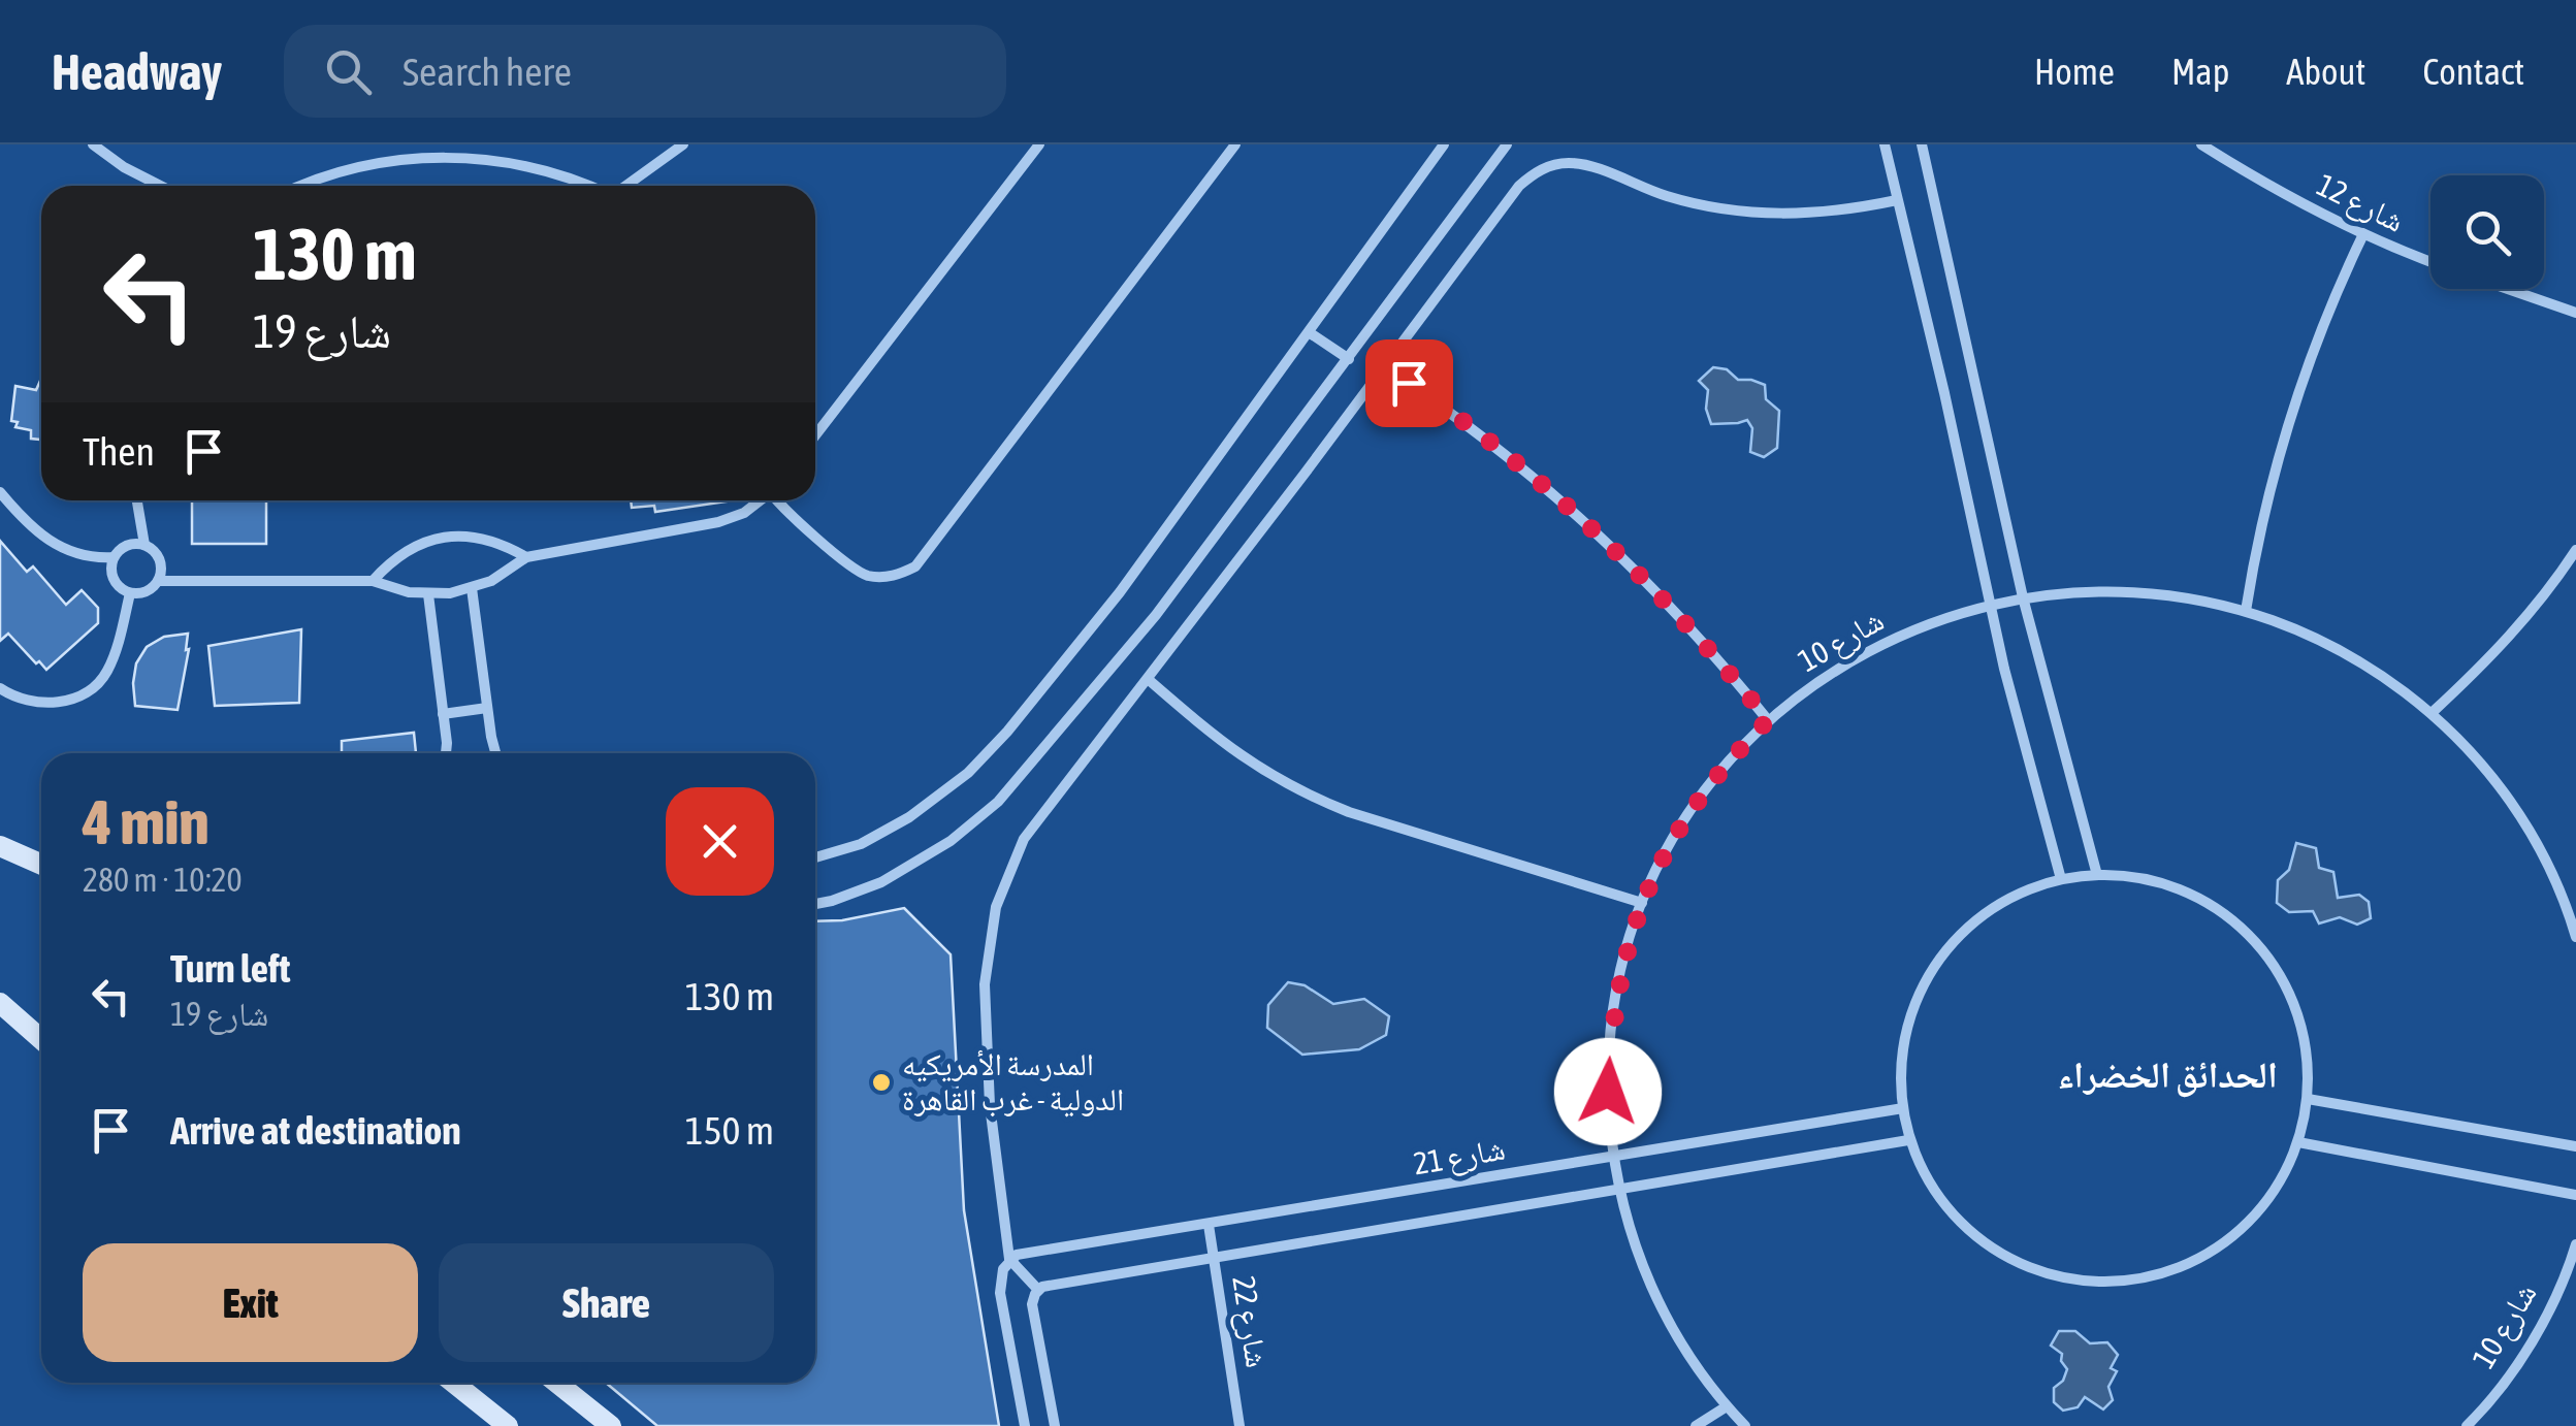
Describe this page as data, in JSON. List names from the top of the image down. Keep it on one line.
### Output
{"streets":{"street":["شارع 12","شارع 10","شارع 21","شارع 22"]},"crossings":[["شارع 10","شارع 21"],["شارع 21","شارع 22"]],"districts":["الحدائق الخضراء"],"places":["المدرسة الأمريكيه الدولية - غرب القاهرة"],"page":{"header":"Headway","search":"Search here","nav":["Home","Map","About","Contact"],"turn":["130 m","شارع 19"],"then":"Then","heading":["4 min","280 m · 10:20"],"list":[{"name":"Turn left","note":"شارع 19","value":"130 m"},{"name":"Arrive at destination","value":"150 m"}],"buttons":["Exit","Share"]}}
